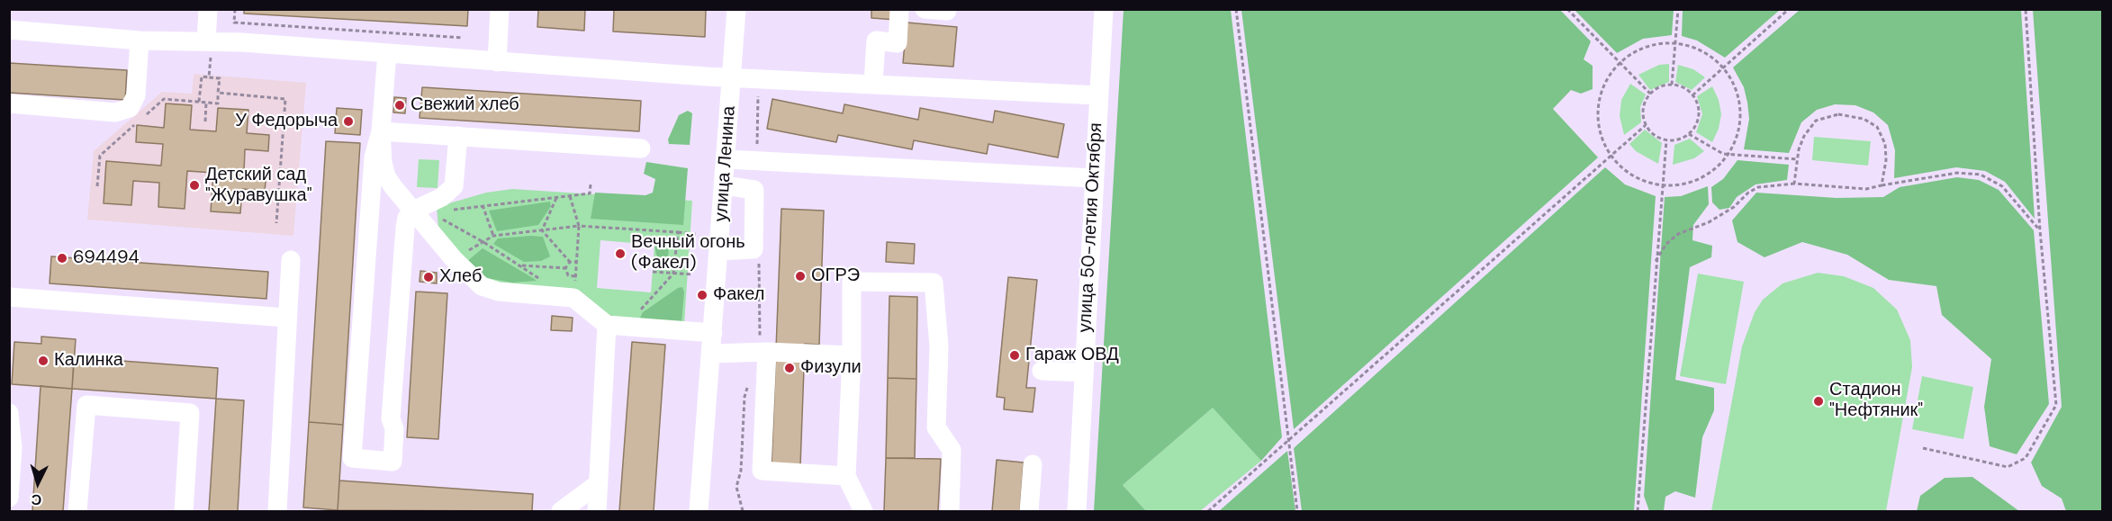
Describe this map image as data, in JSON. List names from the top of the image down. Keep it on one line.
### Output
{"streets":{"street":["улица Ленина","улица 50-летия Октября"]},"places":["Свежий хлеб","У Федорыча","Детский сад \"Журавушка\"","Вечный огонь (Факел)","694494","ОГРЭ","Хлеб","Факел","Гараж ОВД","Калинка","Физули","Стадион \"Нефтяник\""],"north":"bottom"}
